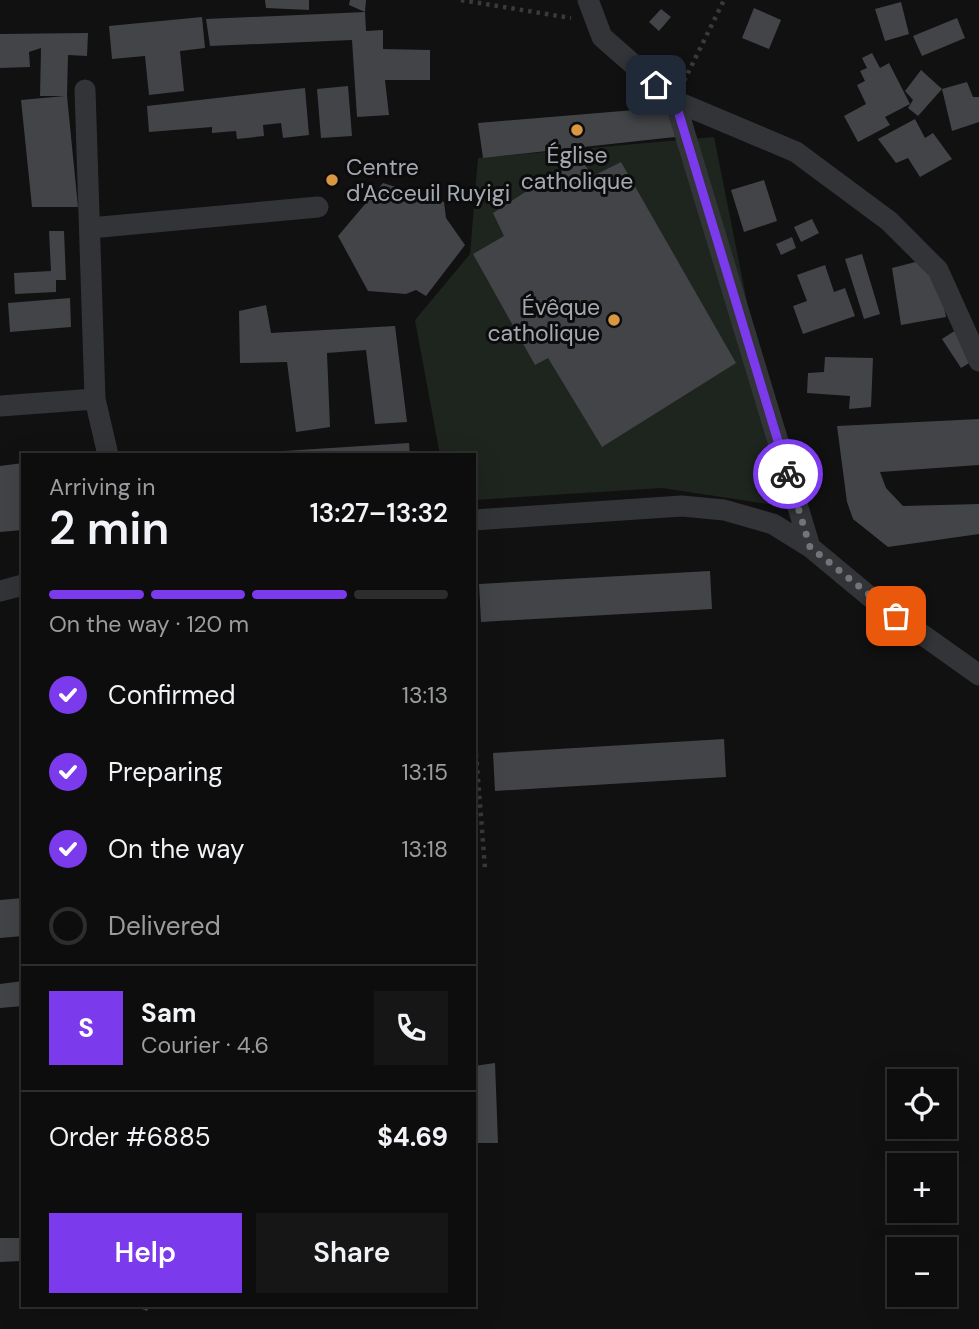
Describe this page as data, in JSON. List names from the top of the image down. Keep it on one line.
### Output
{"places":["Église catholique","Centre d'Acceuil Ruyigi","Évêque catholique"],"page":{"heading":["2 min","Arriving in","13:27–13:32"],"panel":["Sam","Courier · 4.6","Order #6885","$4.69"],"bar":"On the way · 120 m","list":[["Confirmed","13:13"],["Preparing","13:15"],["On the way","13:18"],"Delivered"],"round":"S","map_buttons":["+","−"],"buttons":["Help","Share"]}}
